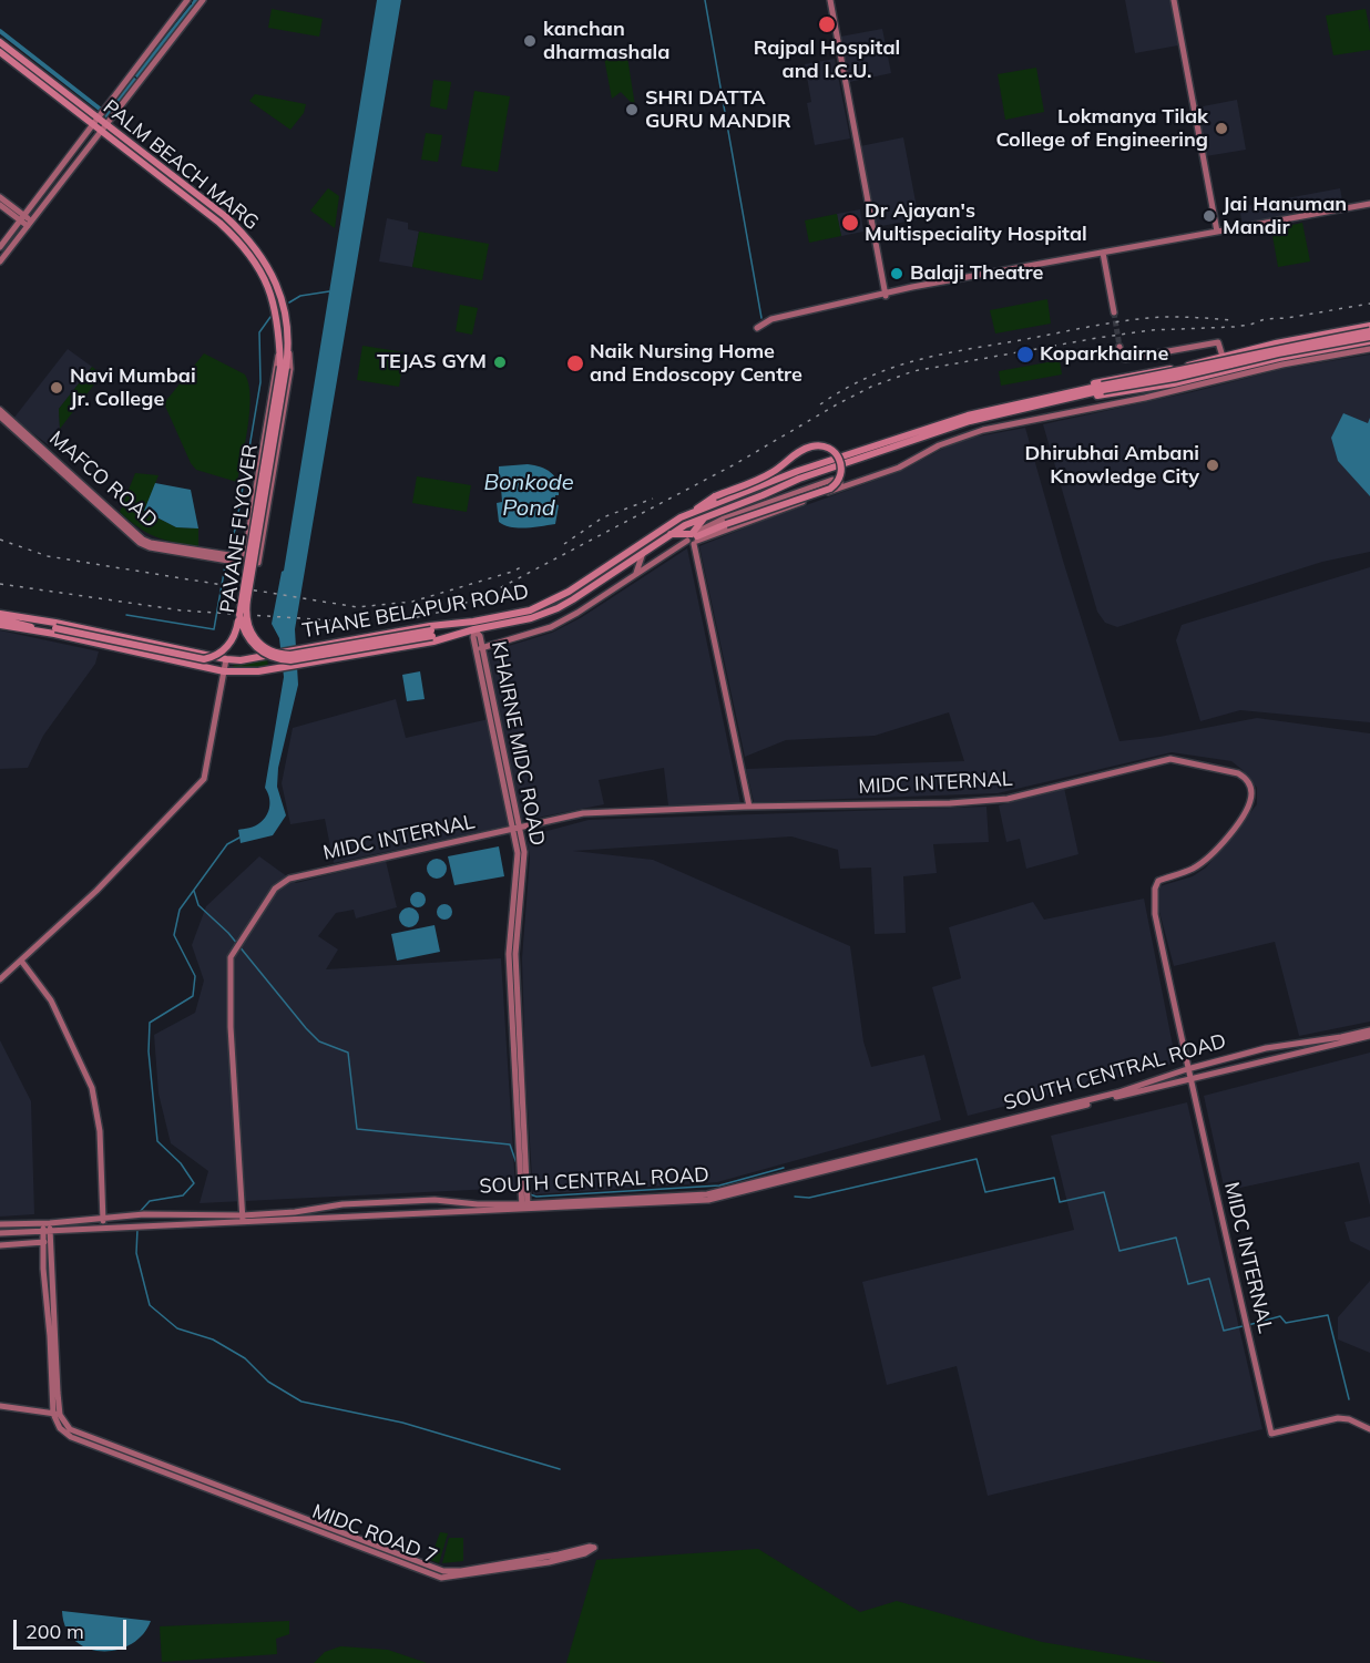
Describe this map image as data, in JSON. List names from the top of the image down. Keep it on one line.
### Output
{"streets":{"main road":["PALM BEACH MARG","PAVANE FLYOVER","THANE BELAPUR ROAD"],"street":["MAFCO ROAD","KHAIRNE MIDC ROAD","MIDC INTERNAL","SOUTH CENTRAL ROAD","MIDC ROAD 7"]},"crossings":[["PALM BEACH MARG","MAFCO ROAD"],["PALM BEACH MARG","PAVANE FLYOVER"],["MAFCO ROAD","PAVANE FLYOVER"],["PAVANE FLYOVER","THANE BELAPUR ROAD"],["PAVANE FLYOVER","KHAIRNE MIDC ROAD"],["THANE BELAPUR ROAD","KHAIRNE MIDC ROAD"],["KHAIRNE MIDC ROAD","MIDC INTERNAL"],["KHAIRNE MIDC ROAD","SOUTH CENTRAL ROAD"],["MIDC INTERNAL","SOUTH CENTRAL ROAD"]],"water":["Bonkode Pond"],"places":["Rajpal Hospital and I.C.U.","kanchan dharmashala","SHRI DATTA GURU MANDIR","Lokmanya Tilak College of Engineering","Jai Hanuman Mandir","Dr Ajayan's Multispeciality Hospital","Balaji Theatre","Koparkhairne","TEJAS GYM","Naik Nursing Home and Endoscopy Centre","Navi Mumbai Jr. College","Dhirubhai Ambani Knowledge City"],"scale_bar":"200 m"}
